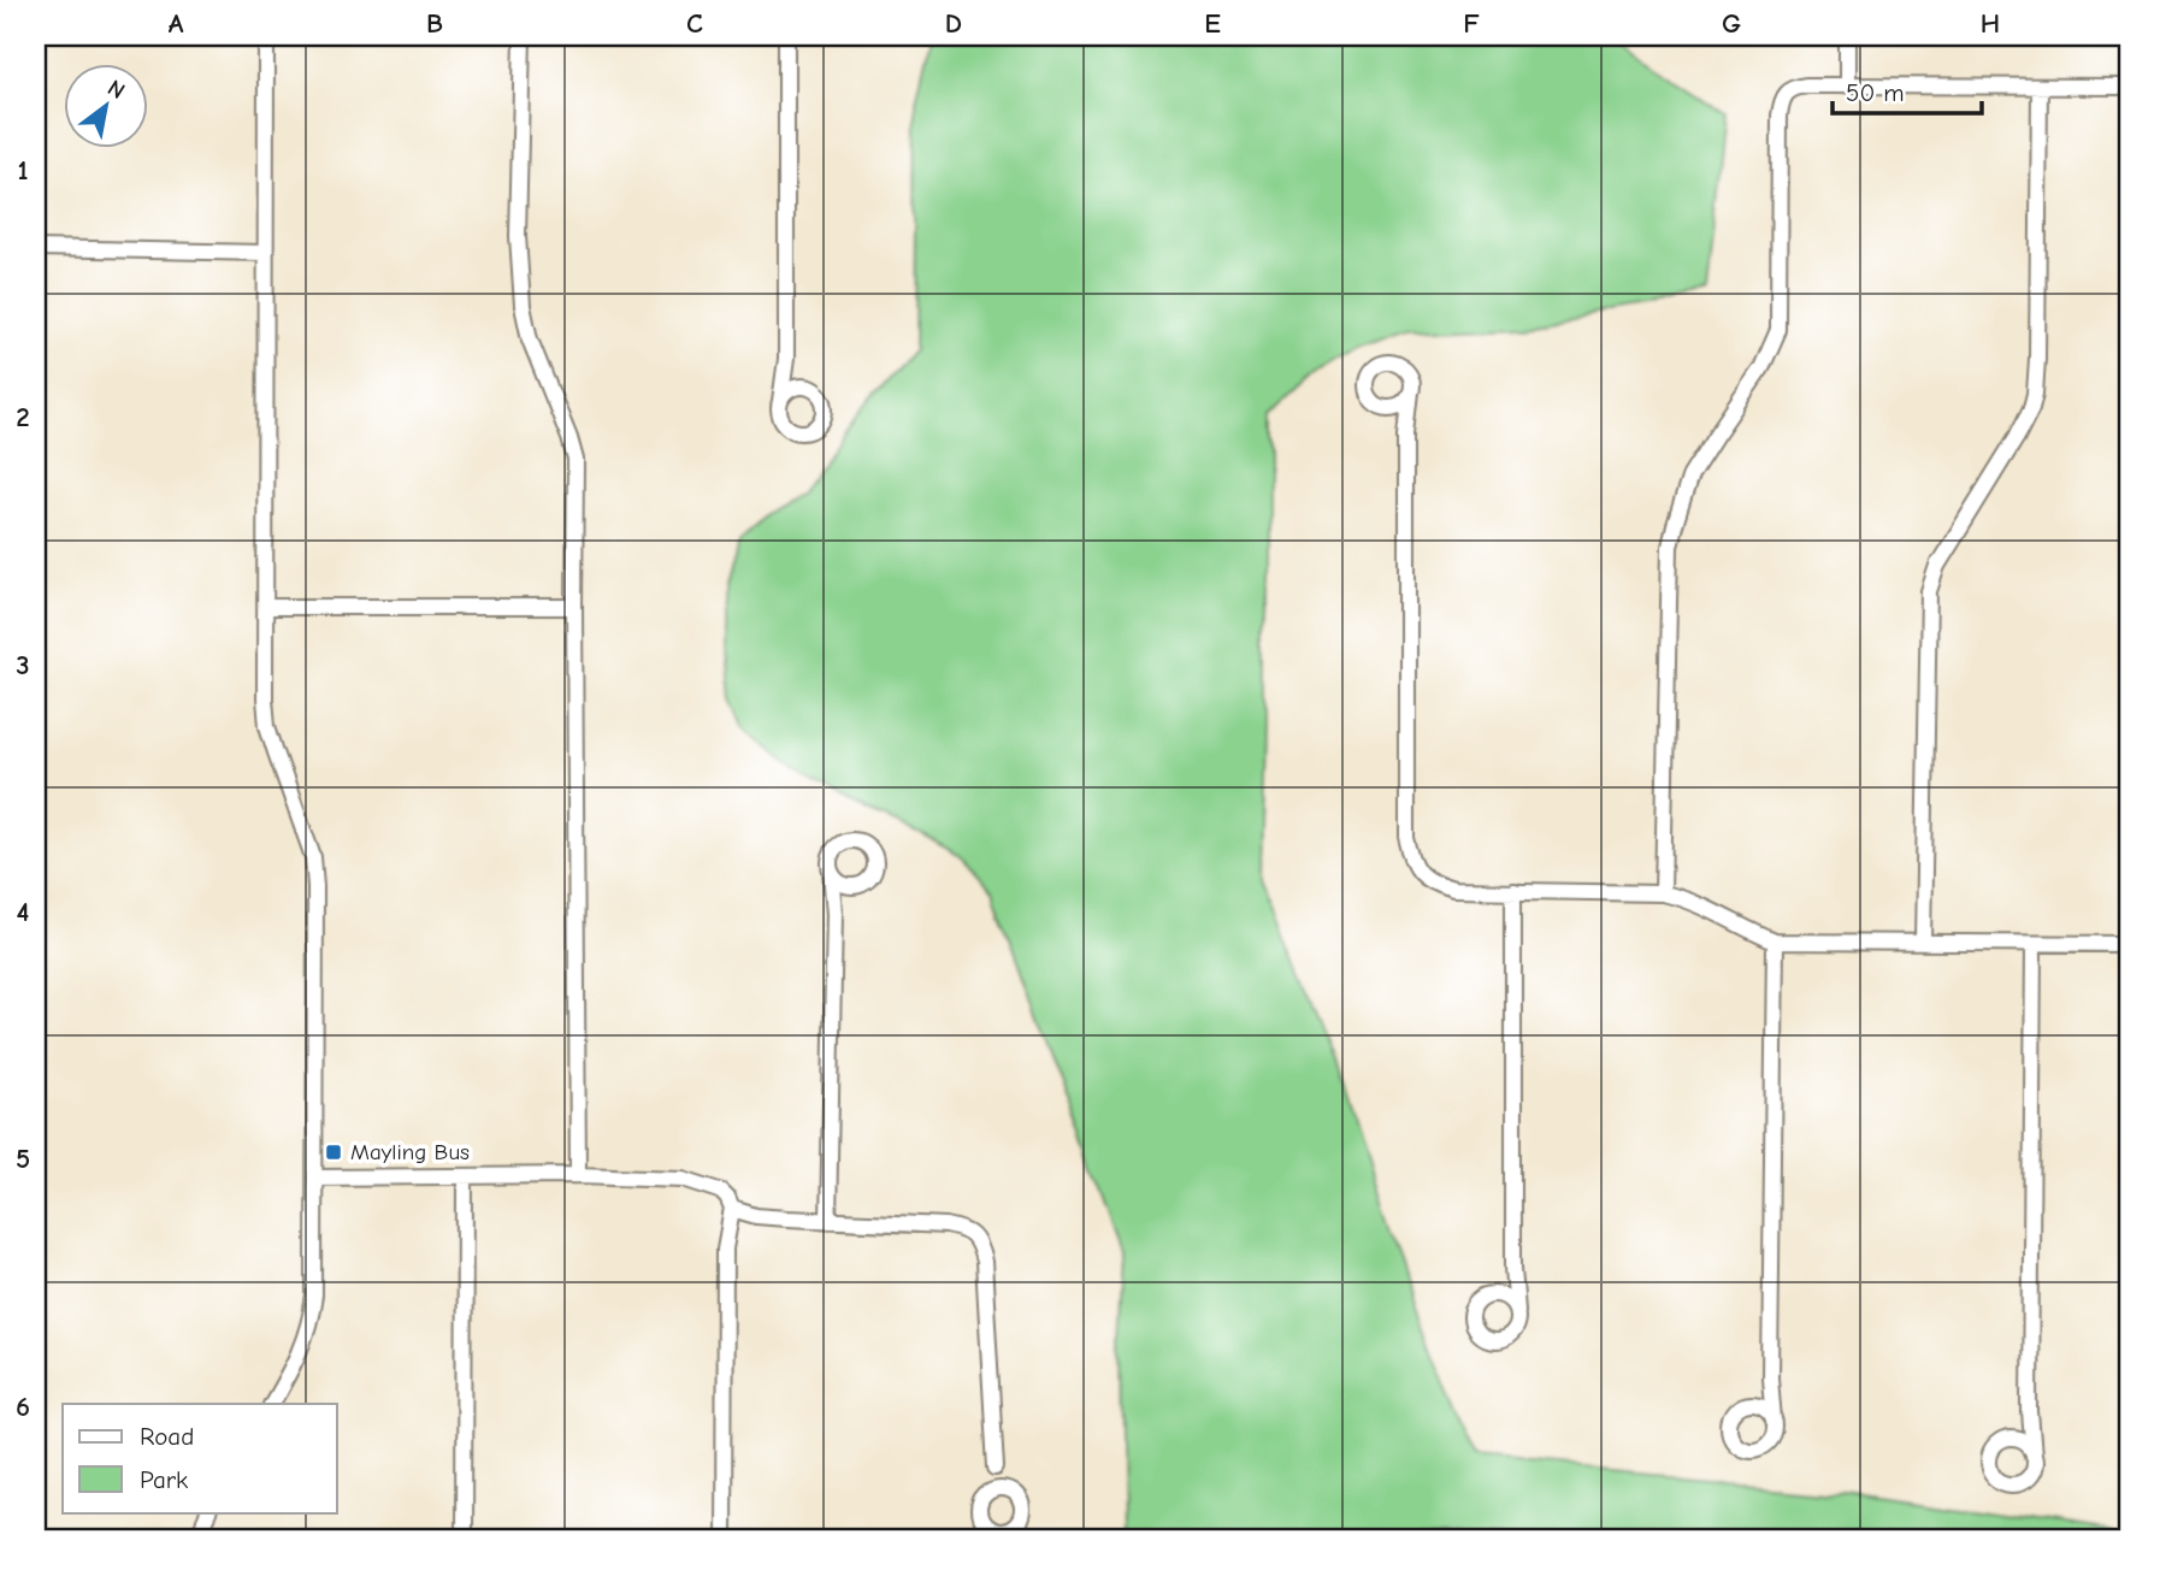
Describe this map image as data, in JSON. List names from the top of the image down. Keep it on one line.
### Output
{"places":{"transit":["Mayling Bus"]},"legend":["Road","Park"],"scale_bar":"50 m","north":"top right","grid":{"columns":["A","B","C","D","E","F","G","H"],"rows":["1","2","3","4","5","6"]}}
